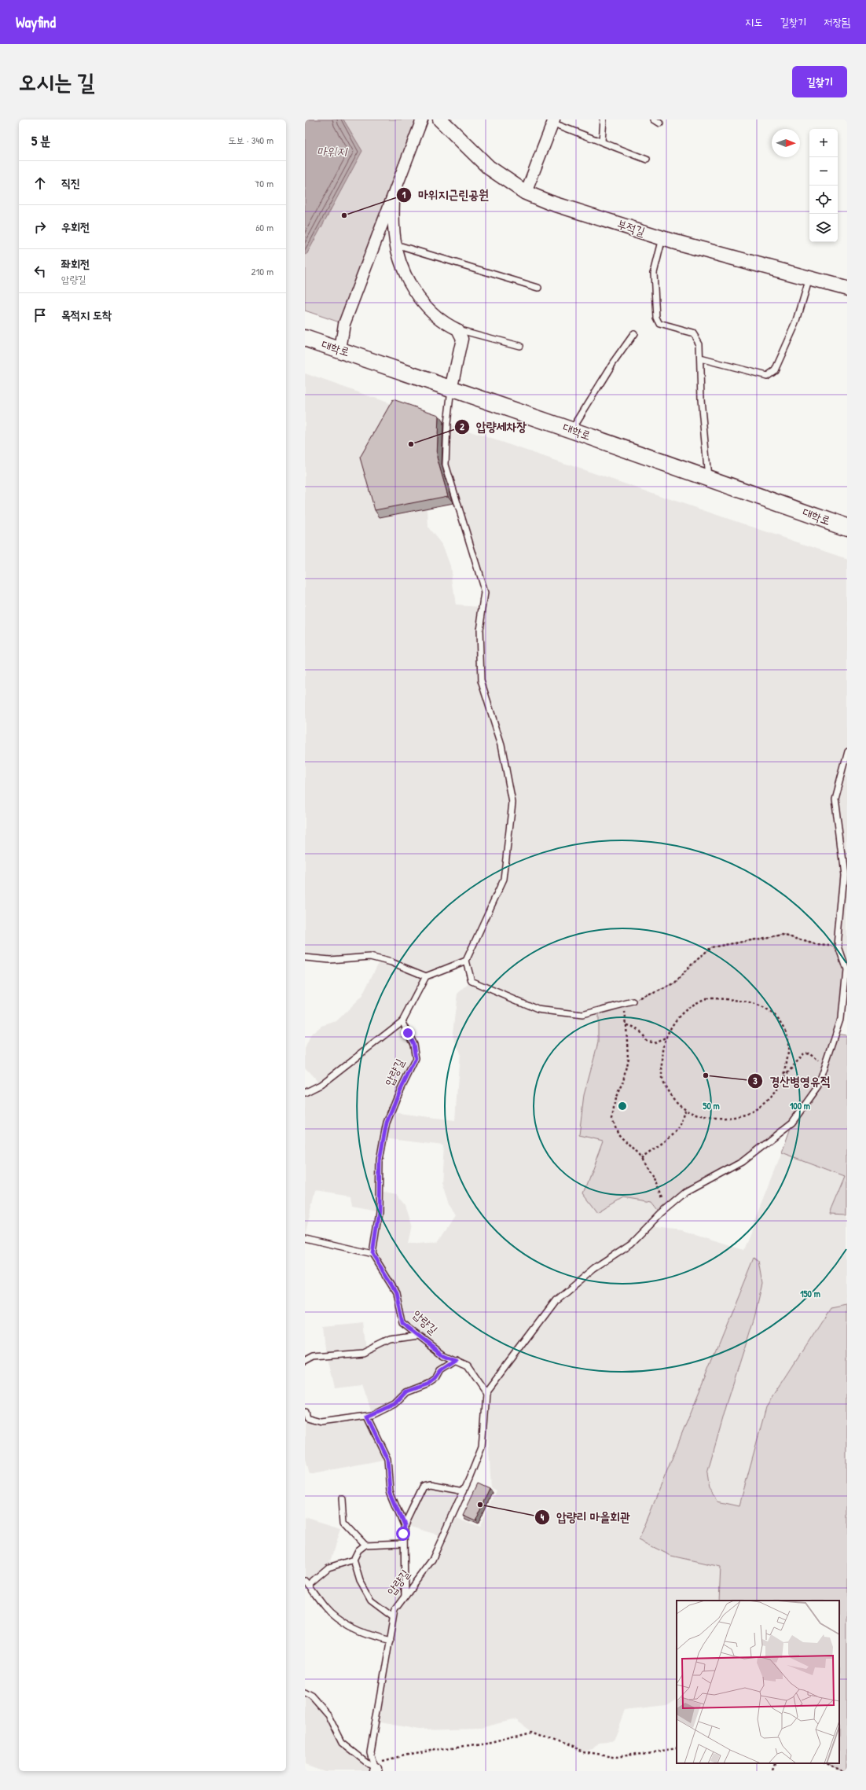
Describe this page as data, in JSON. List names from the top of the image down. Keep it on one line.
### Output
{"streets":{"main road":["대학로"],"street":["부적길"],"lane":["압량길"]},"water":["마위지"],"places":["마위지근린공원","압량세차장","경산병영유적","압량리 마을회관"],"north":"right","page":{"header":"Wayfind","nav":["지도","길찾기","저장됨"],"buttons":"길찾기","title":"오시는 길","heading":["5 분","도보 · 340 m"],"map_buttons":["+","−"],"list":[["직진","70 m"],["우회전","60 m"],["좌회전","압량길","210 m"],"목적지 도착"]},"rings":["50 m","100 m","150 m"]}
